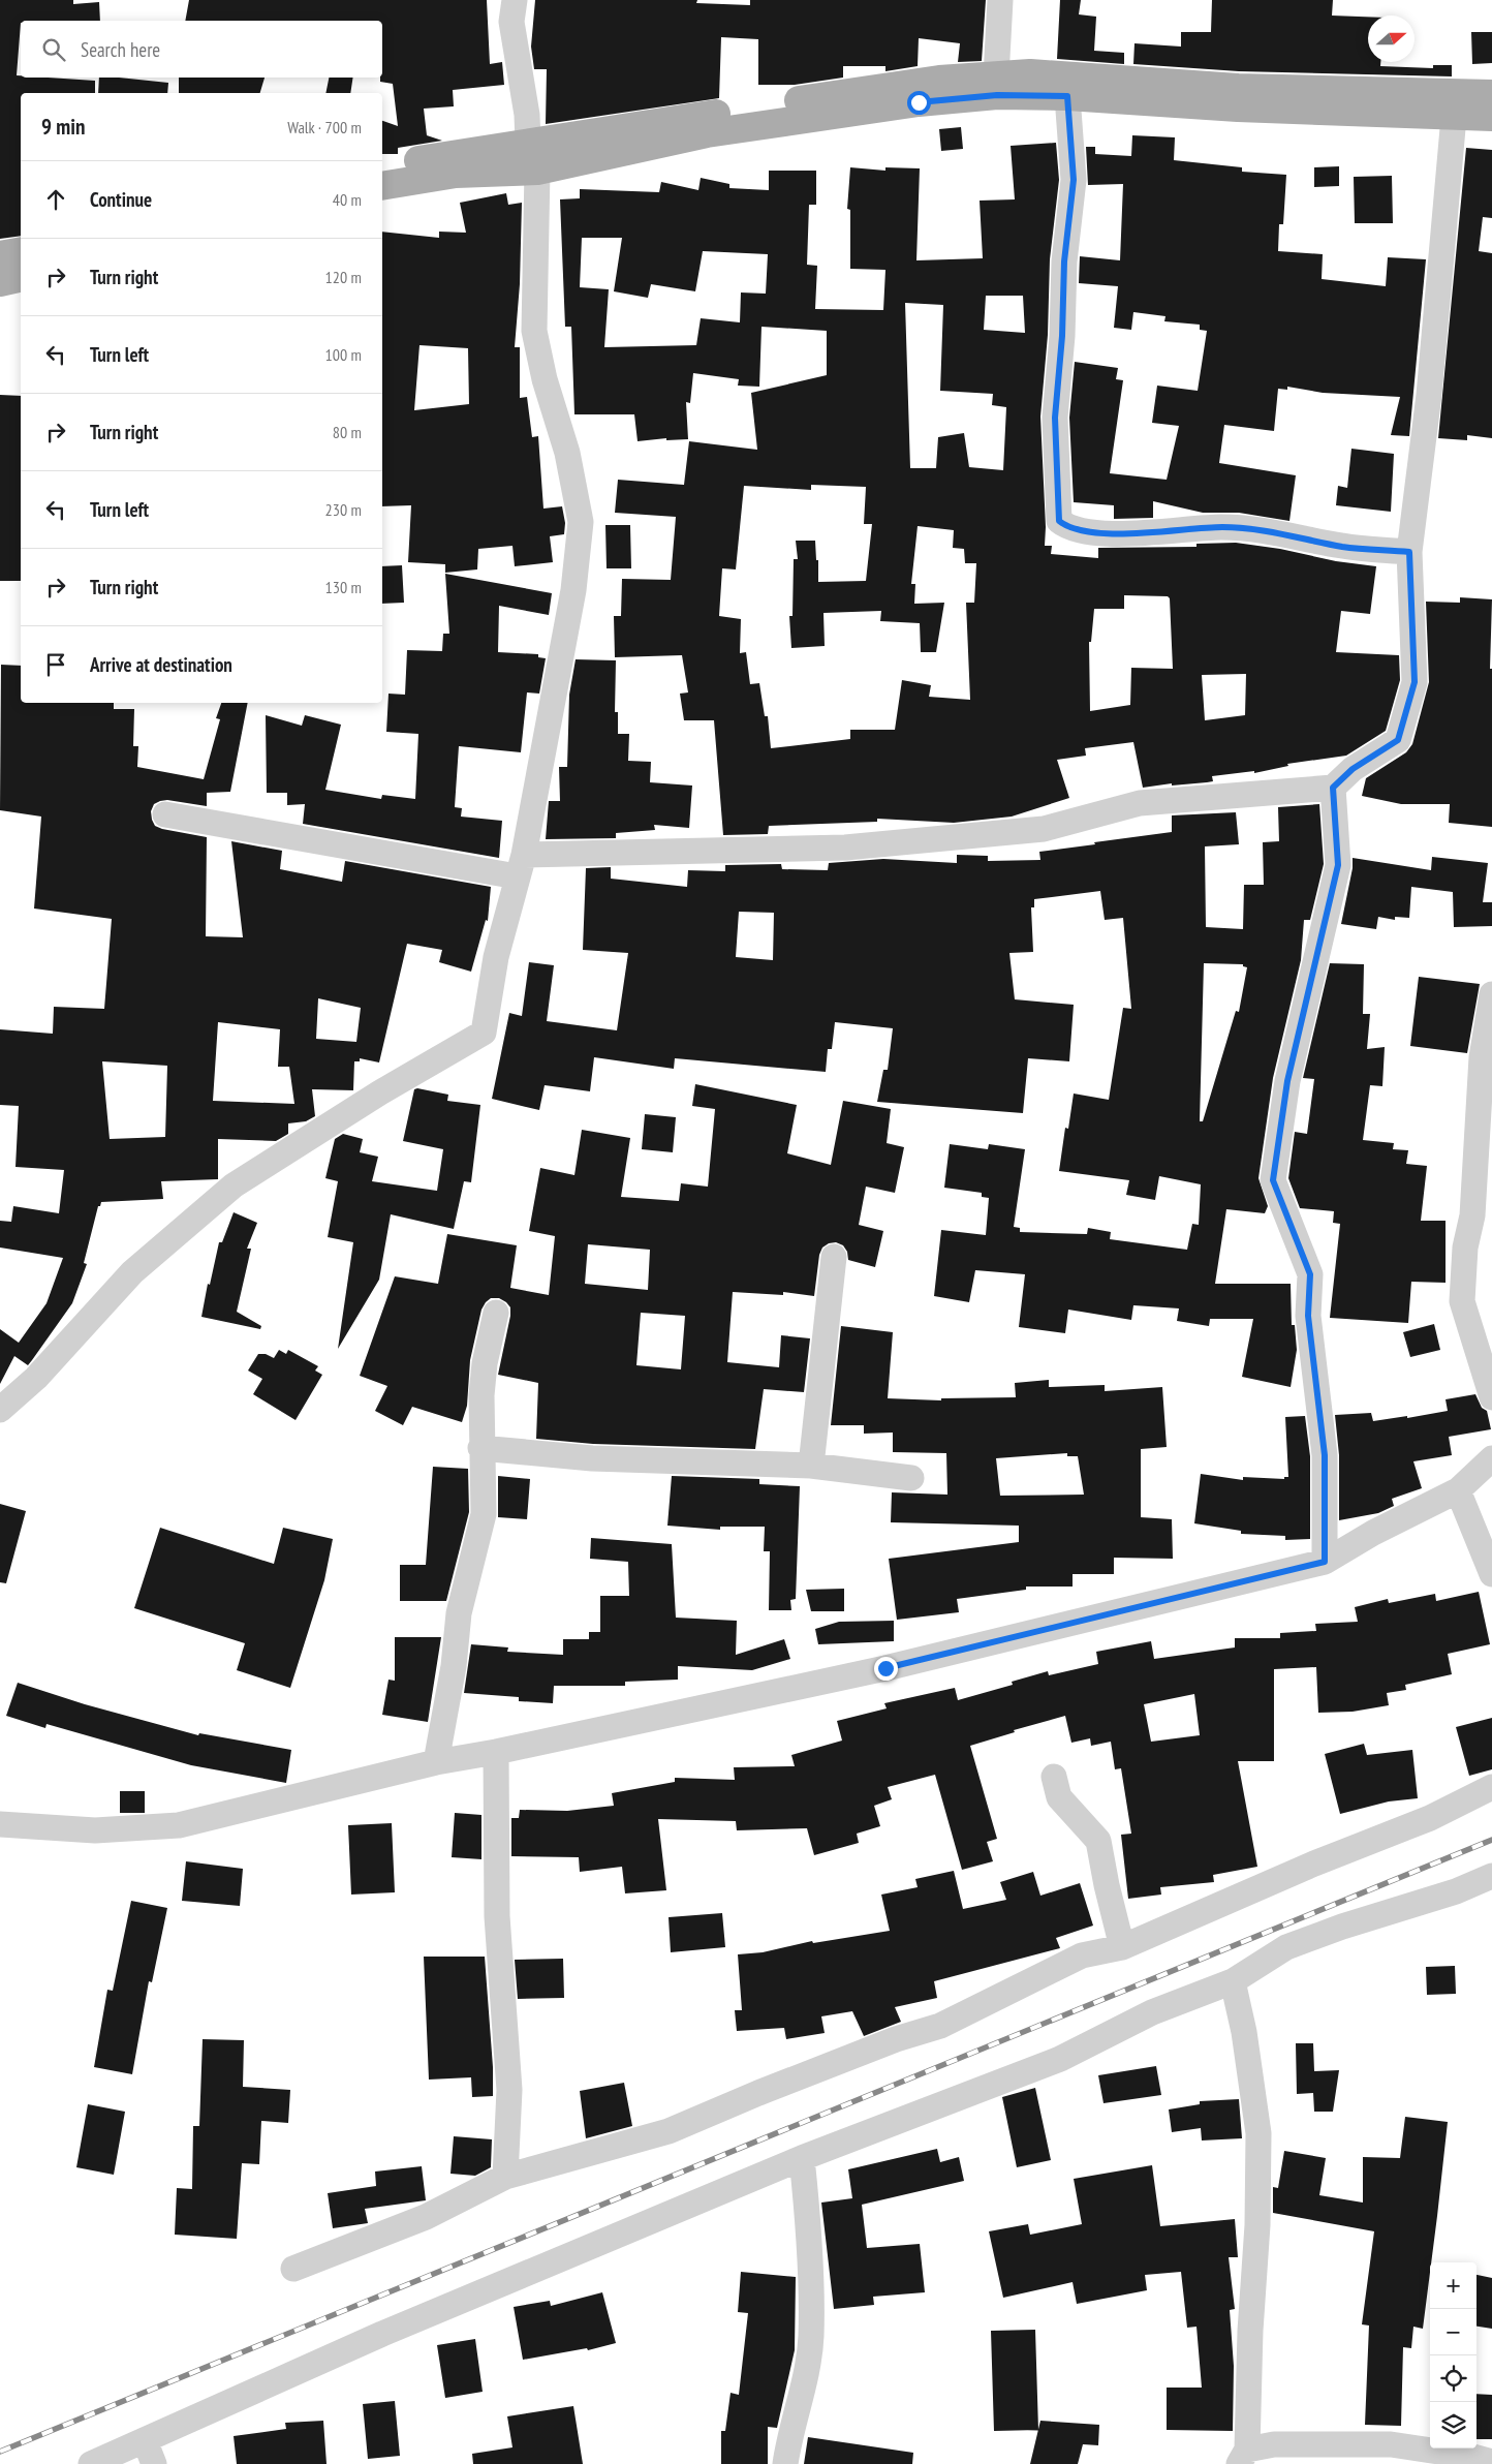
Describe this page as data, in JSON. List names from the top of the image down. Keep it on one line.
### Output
{"north":"right","page":{"search":"Search here","heading":["9 min","Walk · 700 m"],"list":[["Continue","40 m"],["Turn right","120 m"],["Turn left","100 m"],["Turn right","80 m"],["Turn left","230 m"],["Turn right","130 m"],"Arrive at destination"],"map_buttons":["+","−"]}}
